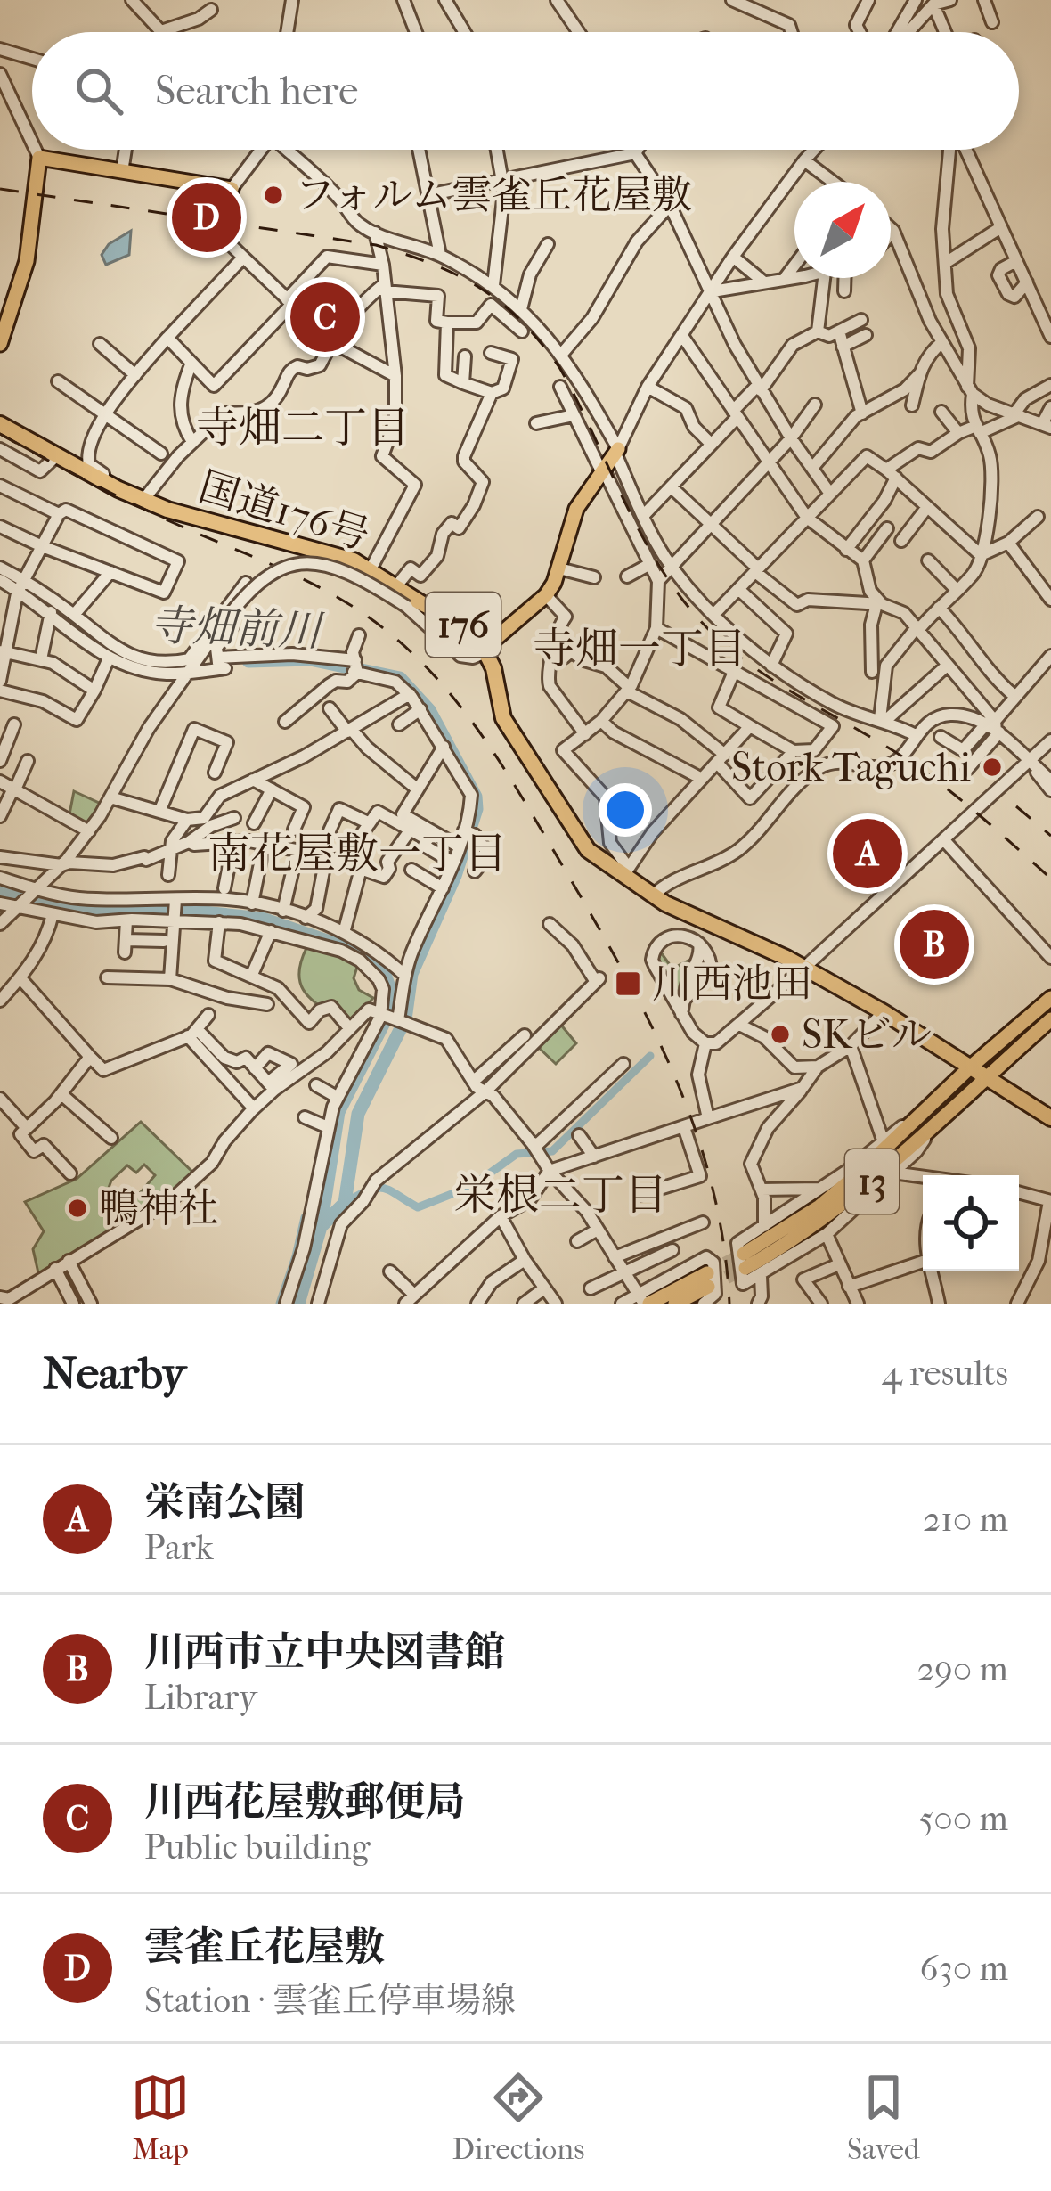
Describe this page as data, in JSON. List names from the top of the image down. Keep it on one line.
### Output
{"streets":{"highway":["国道176号","176"],"main road":["13"]},"crossings":[["国道176号","176"],["176","13"]],"districts":["寺畑二丁目","寺畑一丁目","南花屋敷一丁目","栄根二丁目"],"water":["寺畑前川"],"places":{"other":["フォルム雲雀丘花屋敷","Stork Taguchi","SKビル","鴨神社"],"transit":["川西池田"]},"north":"top right","page":{"search":"Search here","pins":["D","C","A","B"],"heading":["Nearby","4 results"],"list":[{"mark":"A","name":"栄南公園","note":"Park","value":"210 m"},{"mark":"B","name":"川西市立中央図書館","note":"Library","value":"290 m"},{"mark":"C","name":"川西花屋敷郵便局","note":"Public building","value":"500 m"},{"mark":"D","name":"雲雀丘花屋敷","note":"Station · 雲雀丘停車場線","value":"630 m"}],"nav":["Map","Directions","Saved"]}}
